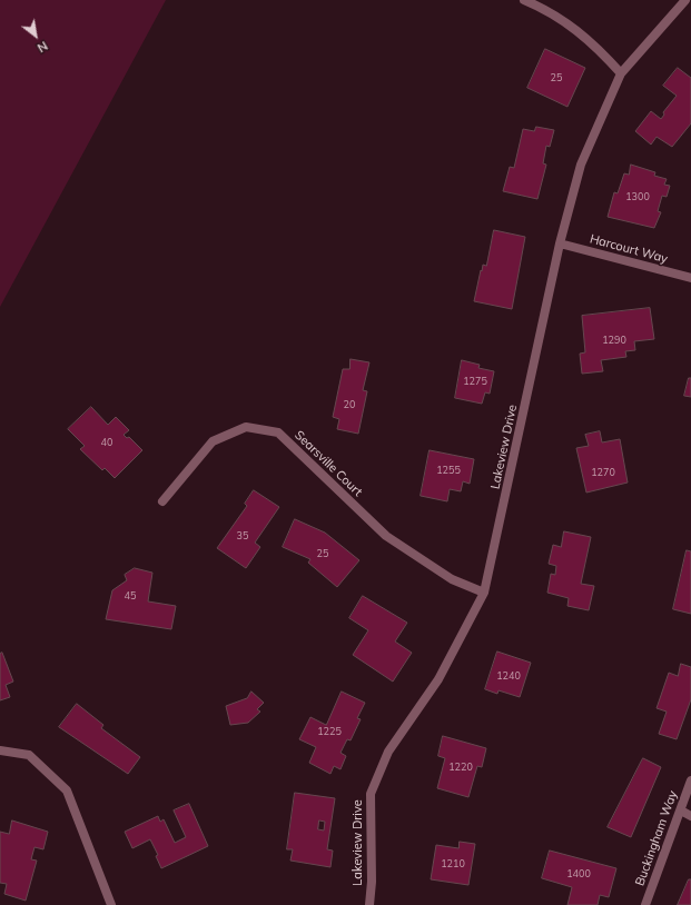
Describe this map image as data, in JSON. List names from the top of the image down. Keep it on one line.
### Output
{"streets":{"street":["Harcourt Way","Lakeview Drive","Searsville Court","Buckingham Way"]},"crossings":[["Harcourt Way","Lakeview Drive"],["Lakeview Drive","Searsville Court"]],"house_numbers":["25","1300","1290","1275","20","40","1255","1270","35","25","45","1240","1225","1220","1210","1400"],"north":"bottom right"}
